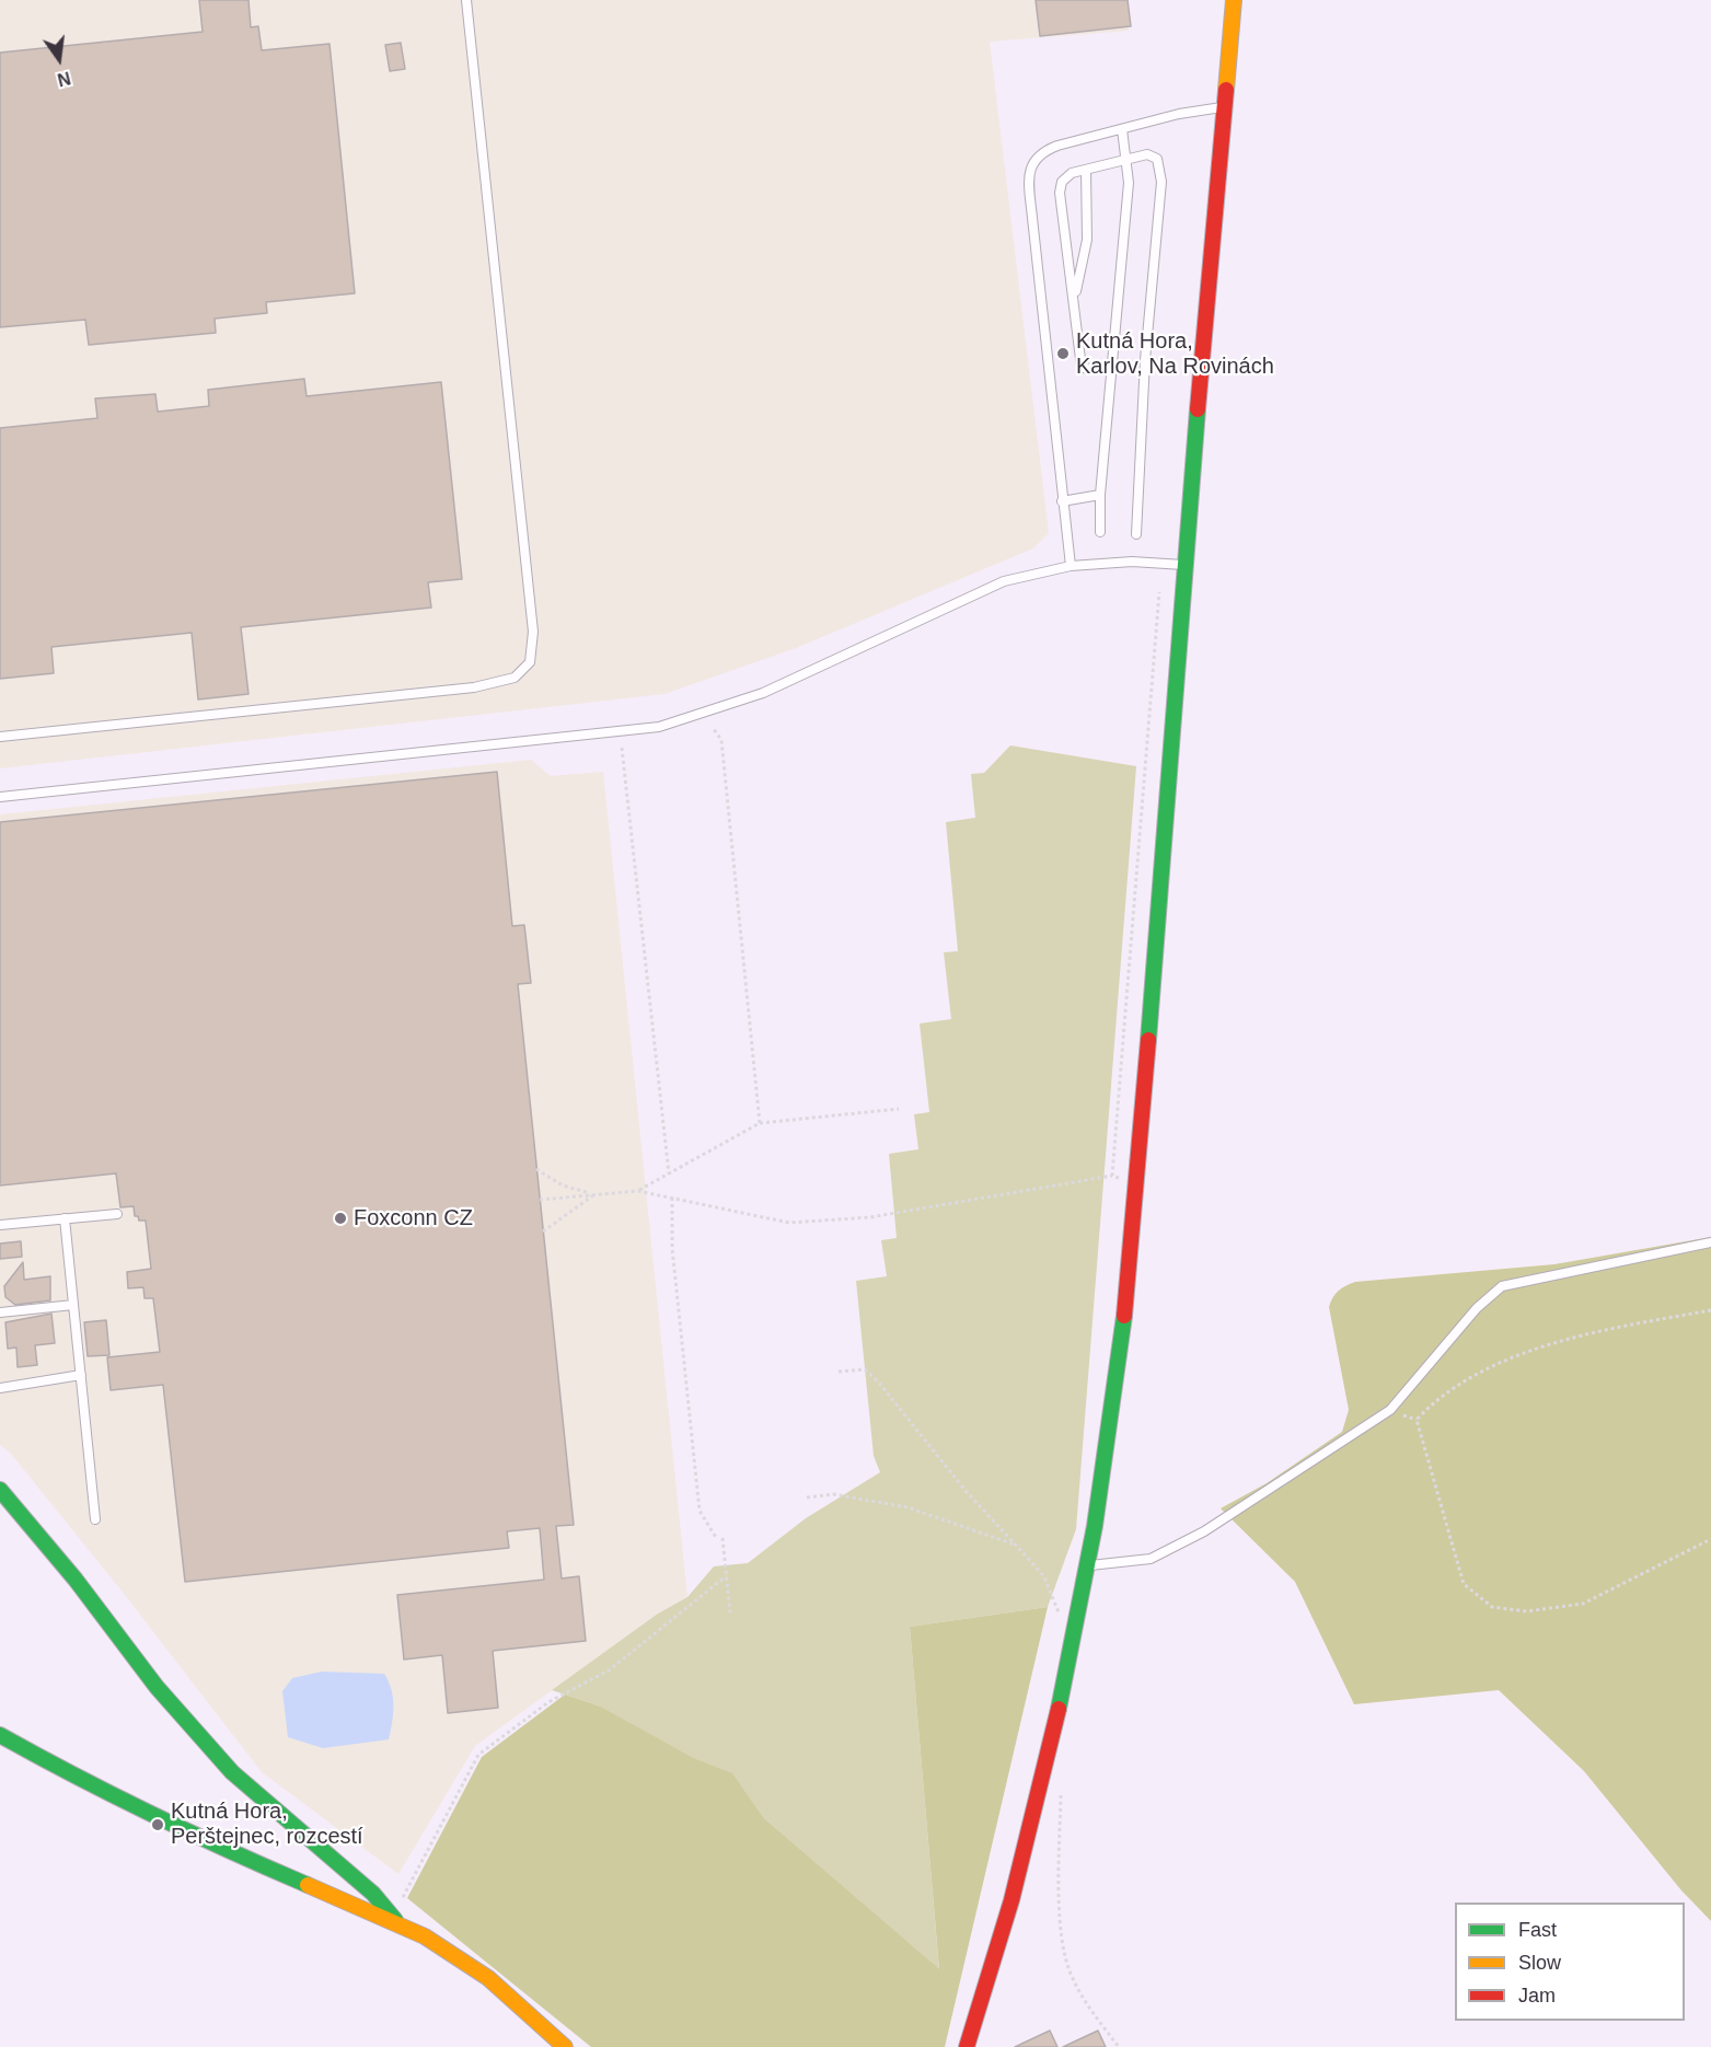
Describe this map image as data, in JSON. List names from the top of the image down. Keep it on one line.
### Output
{"places":["Kutná Hora, Karlov, Na Rovinách","Foxconn CZ","Kutná Hora, Perštejnec, rozcestí"],"legend":["Fast","Slow","Jam"],"north":"bottom"}
